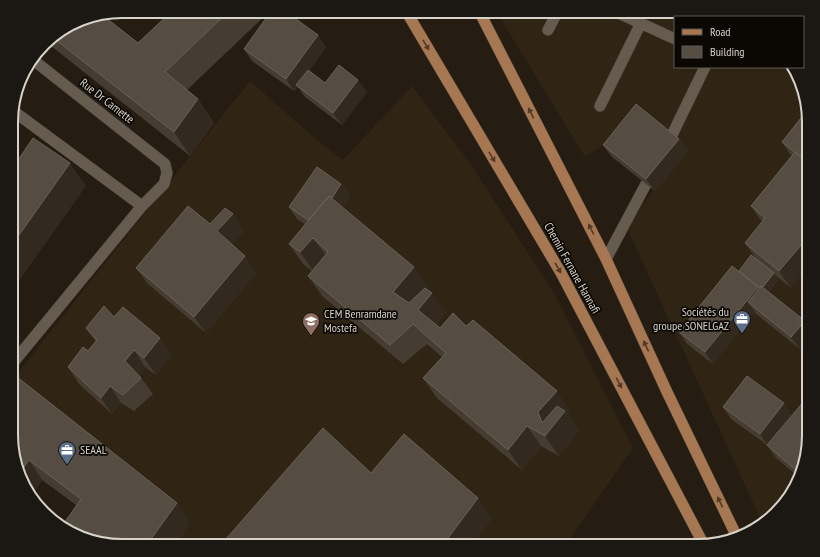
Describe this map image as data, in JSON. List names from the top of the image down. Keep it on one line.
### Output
{"streets":{"main road":["Chemin Fernane Hannafi"],"street":["Rue Dr Camette"]},"places":{"office":["Sociétés du groupe SONELGAZ","SEAAL"],"school or university":["CEM Benramdane Mostefa"]},"legend":["Road","Building"]}
